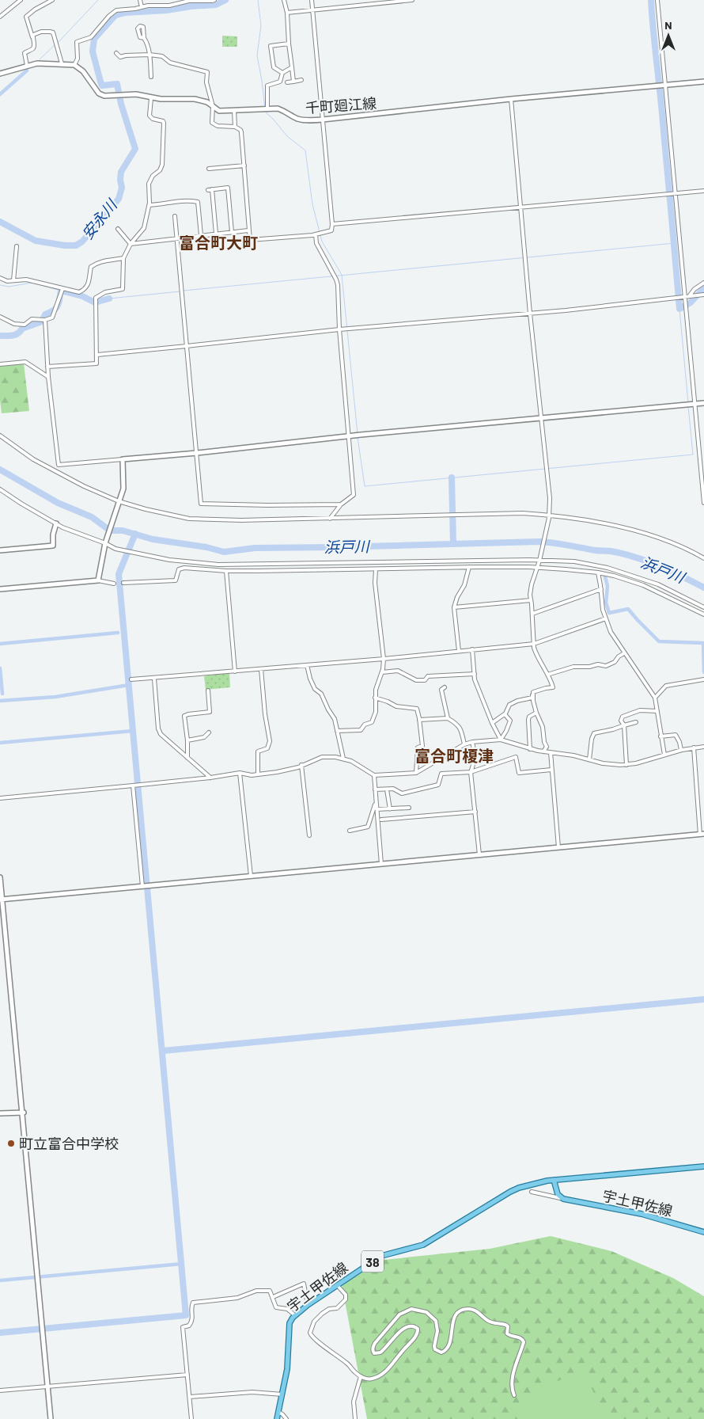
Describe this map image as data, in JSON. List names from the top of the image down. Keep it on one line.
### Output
{"streets":{"main road":["宇土甲佐線","38"],"street":["千町廻江線"]},"districts":["富合町大町","富合町榎津"],"water":["安永川","浜戸川"],"places":["町立富合中学校"],"north":"top"}
